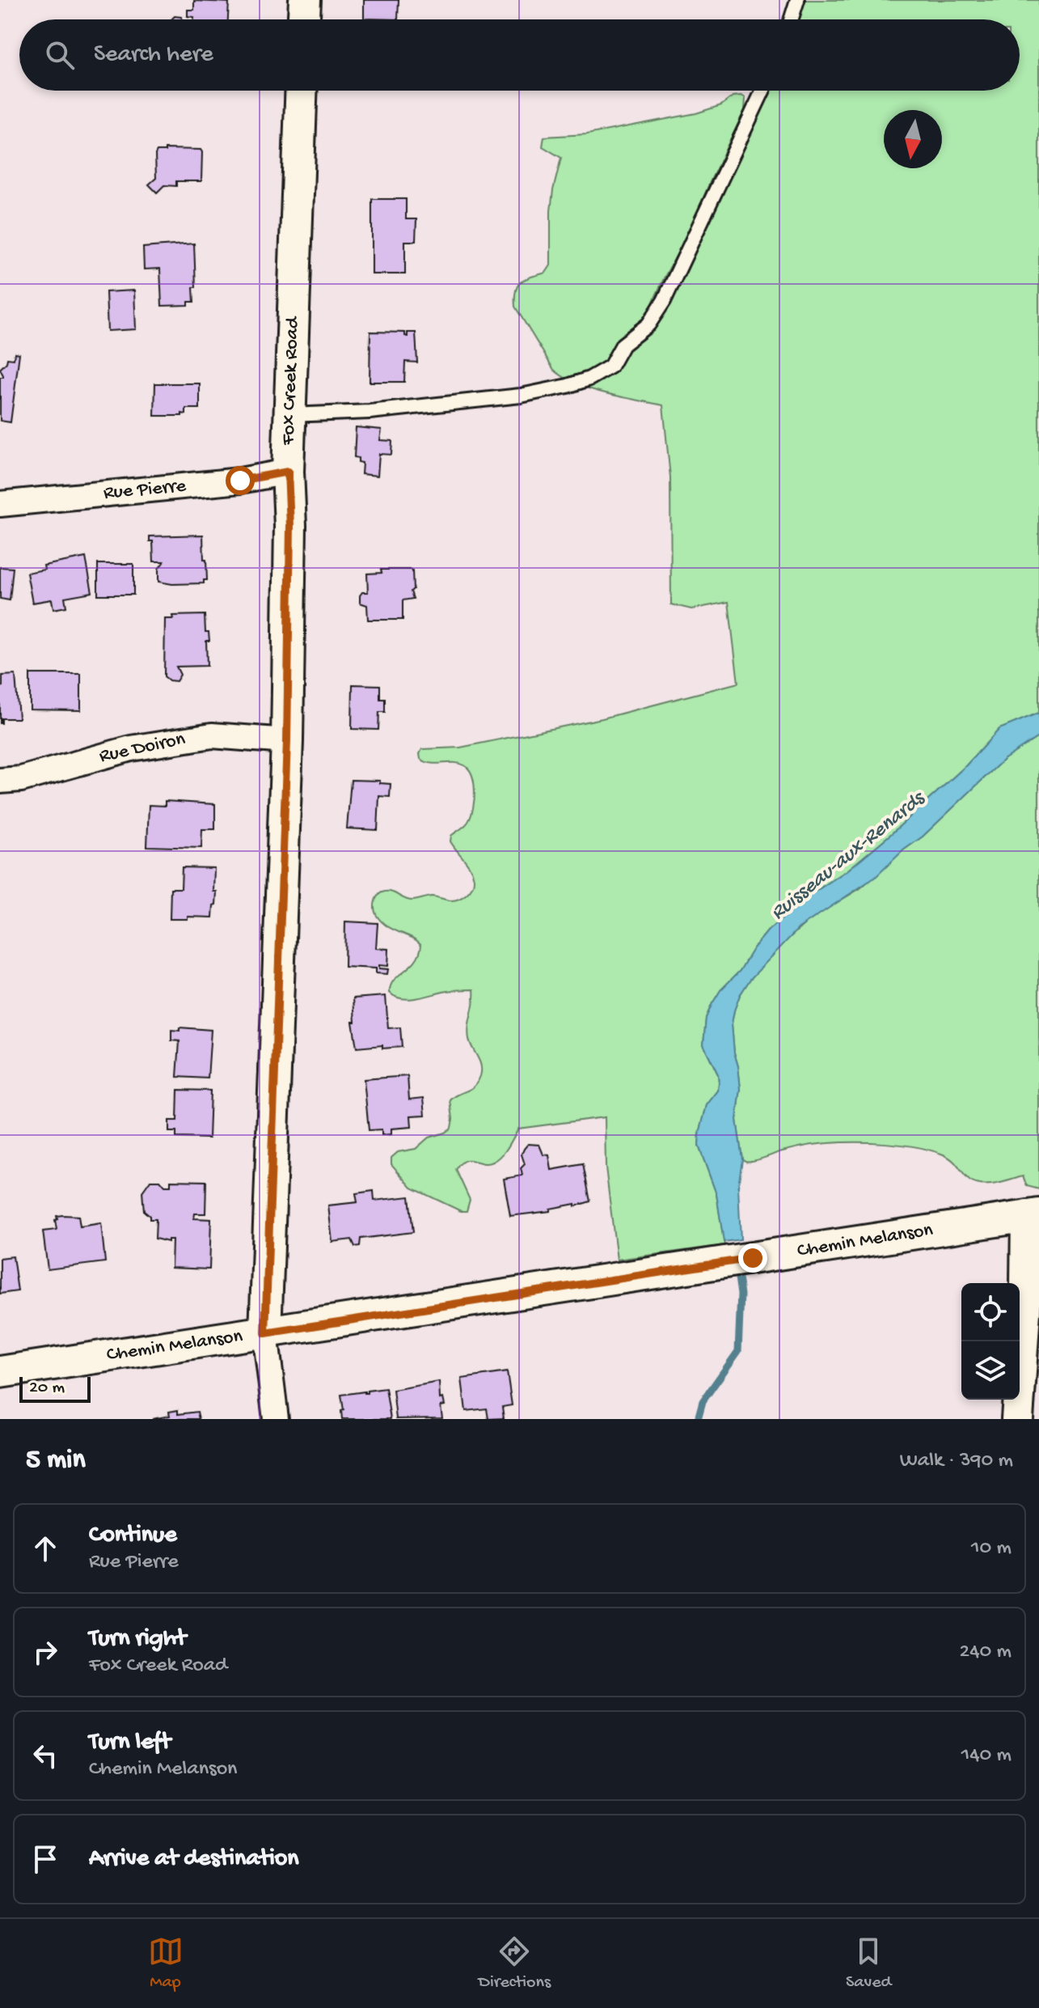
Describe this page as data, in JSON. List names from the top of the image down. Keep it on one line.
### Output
{"streets":{"street":["Fox Creek Road","Rue Pierre","Rue Doiron","Chemin Melanson"]},"crossings":[["Fox Creek Road","Rue Pierre"],["Fox Creek Road","Rue Doiron"],["Fox Creek Road","Chemin Melanson"]],"water":["Ruisseau-aux-Renards"],"scale_bar":"20 m","north":"bottom","page":{"search":"Search here","scale":"20 m","heading":["5 min","Walk · 390 m"],"list":[["Continue","Rue Pierre","10 m"],["Turn right","Fox Creek Road","240 m"],["Turn left","Chemin Melanson","140 m"],"Arrive at destination"],"nav":["Map","Directions","Saved"]}}
